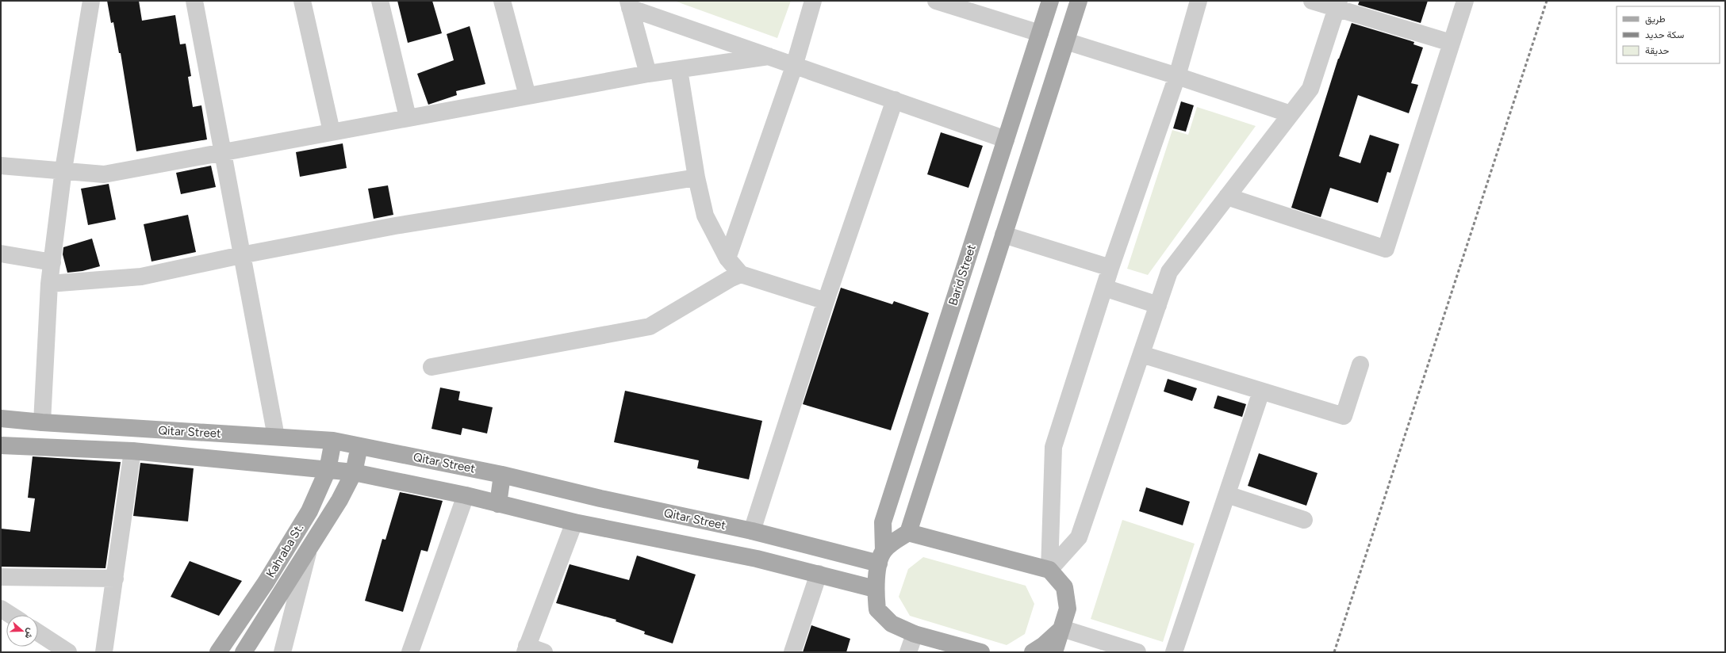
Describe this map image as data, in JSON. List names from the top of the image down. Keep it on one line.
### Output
{"streets":{"main road":["Barid Street","Qitar Street","Kahraba St."]},"crossings":[["Barid Street","Qitar Street"],["Qitar Street","Kahraba St."]],"legend":["طريق","سكة حديد","حديقة"],"north":"right"}
